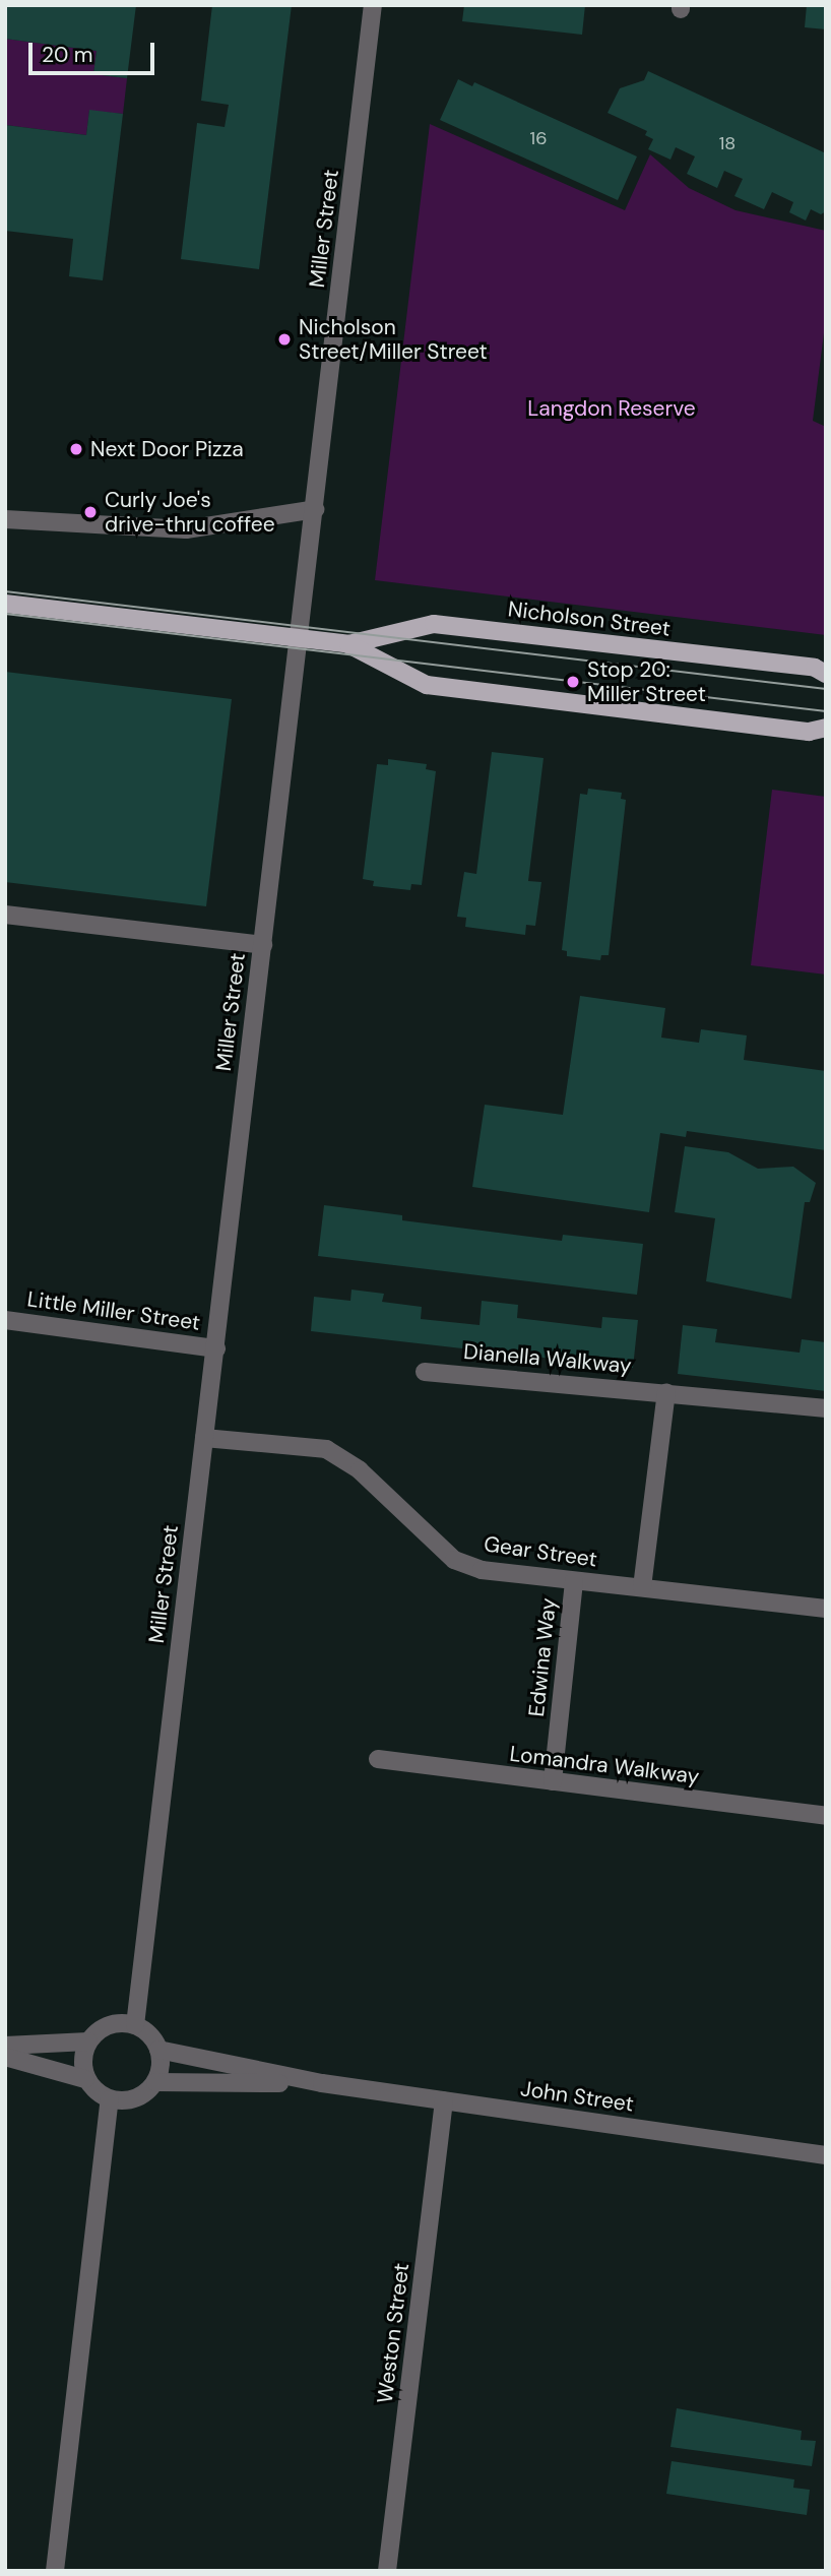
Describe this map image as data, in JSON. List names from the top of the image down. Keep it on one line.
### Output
{"streets":{"main road":["Nicholson Street"],"street":["Miller Street","Little Miller Street","Dianella Walkway","Gear Street","Edwina Way","Lomandra Walkway","John Street","Weston Street"]},"crossings":[["Miller Street","Nicholson Street"],["Miller Street","Little Miller Street"],["Miller Street","Gear Street"],["Miller Street","John Street"],["Gear Street","Edwina Way"],["Edwina Way","Lomandra Walkway"],["John Street","Weston Street"]],"parks":["Langdon Reserve"],"places":["Nicholson Street/Miller Street","Next Door Pizza","Curly Joe's drive-thru coffee","Stop 20: Miller Street"],"house_numbers":["16","18"],"scale_bar":"20 m"}
